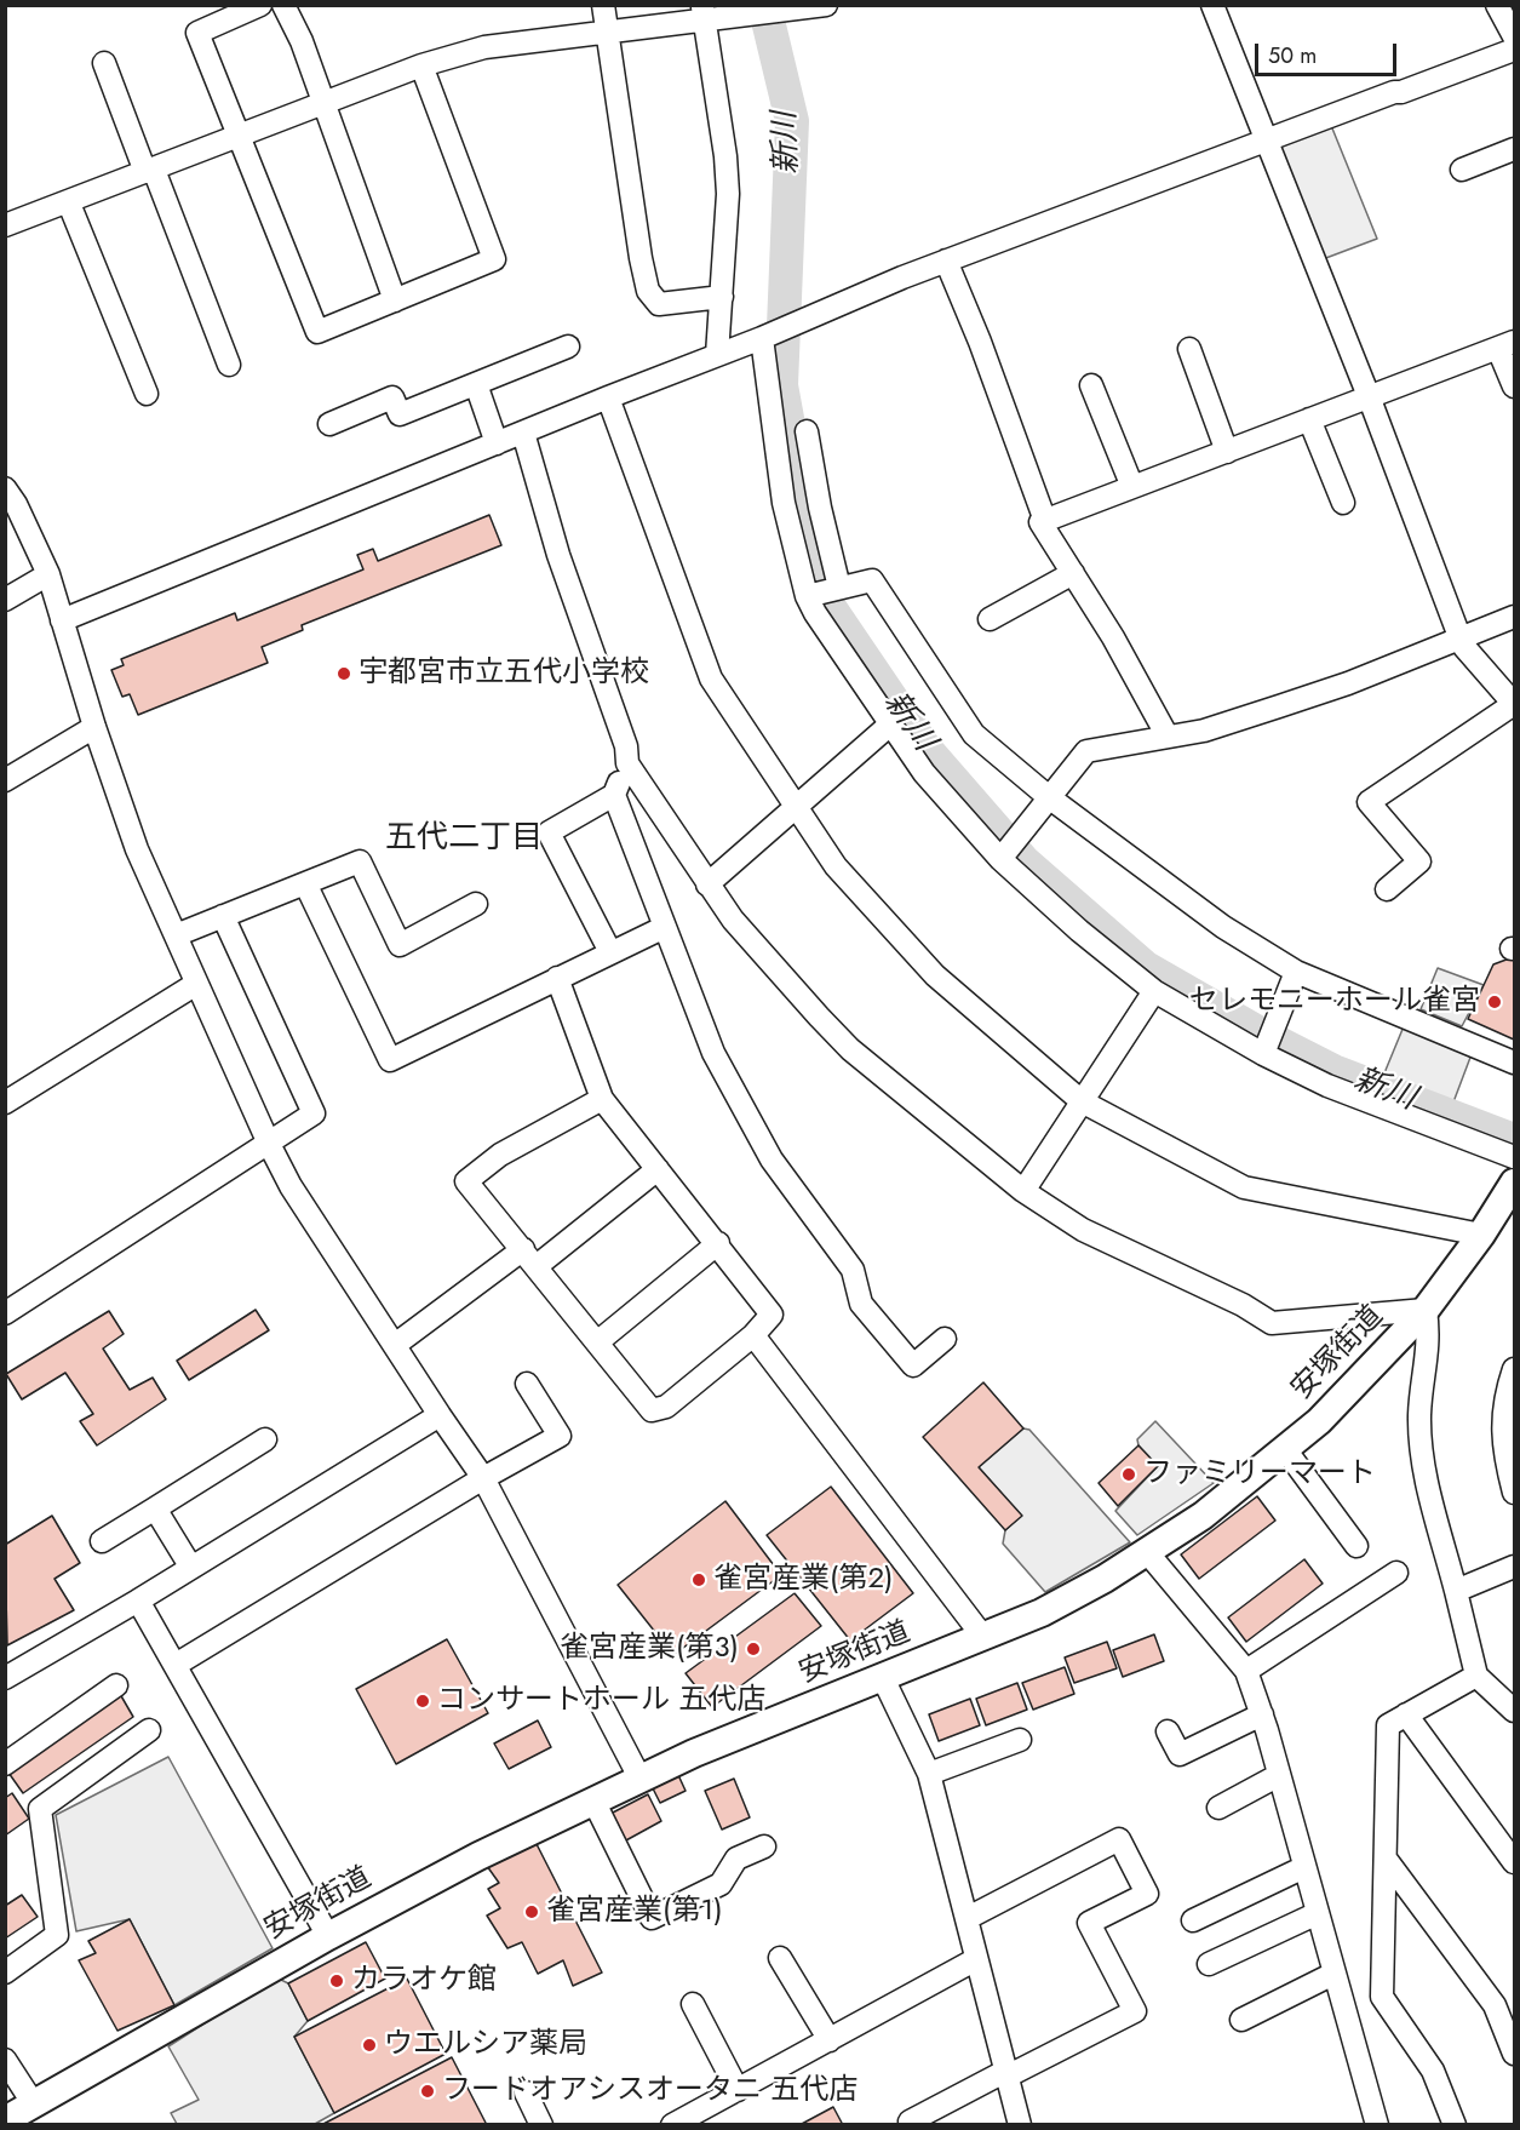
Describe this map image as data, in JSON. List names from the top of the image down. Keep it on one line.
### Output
{"streets":{"main road":["安塚街道"]},"districts":["五代二丁目"],"water":["新川"],"places":["宇都宮市立五代小学校","セレモニーホール雀宮","ファミリーマート","雀宮産業(第2)","雀宮産業(第3)","コンサートホール 五代店","雀宮産業(第1)","カラオケ館","ウエルシア薬局","フードオアシスオータニ 五代店"],"scale_bar":"50 m"}
